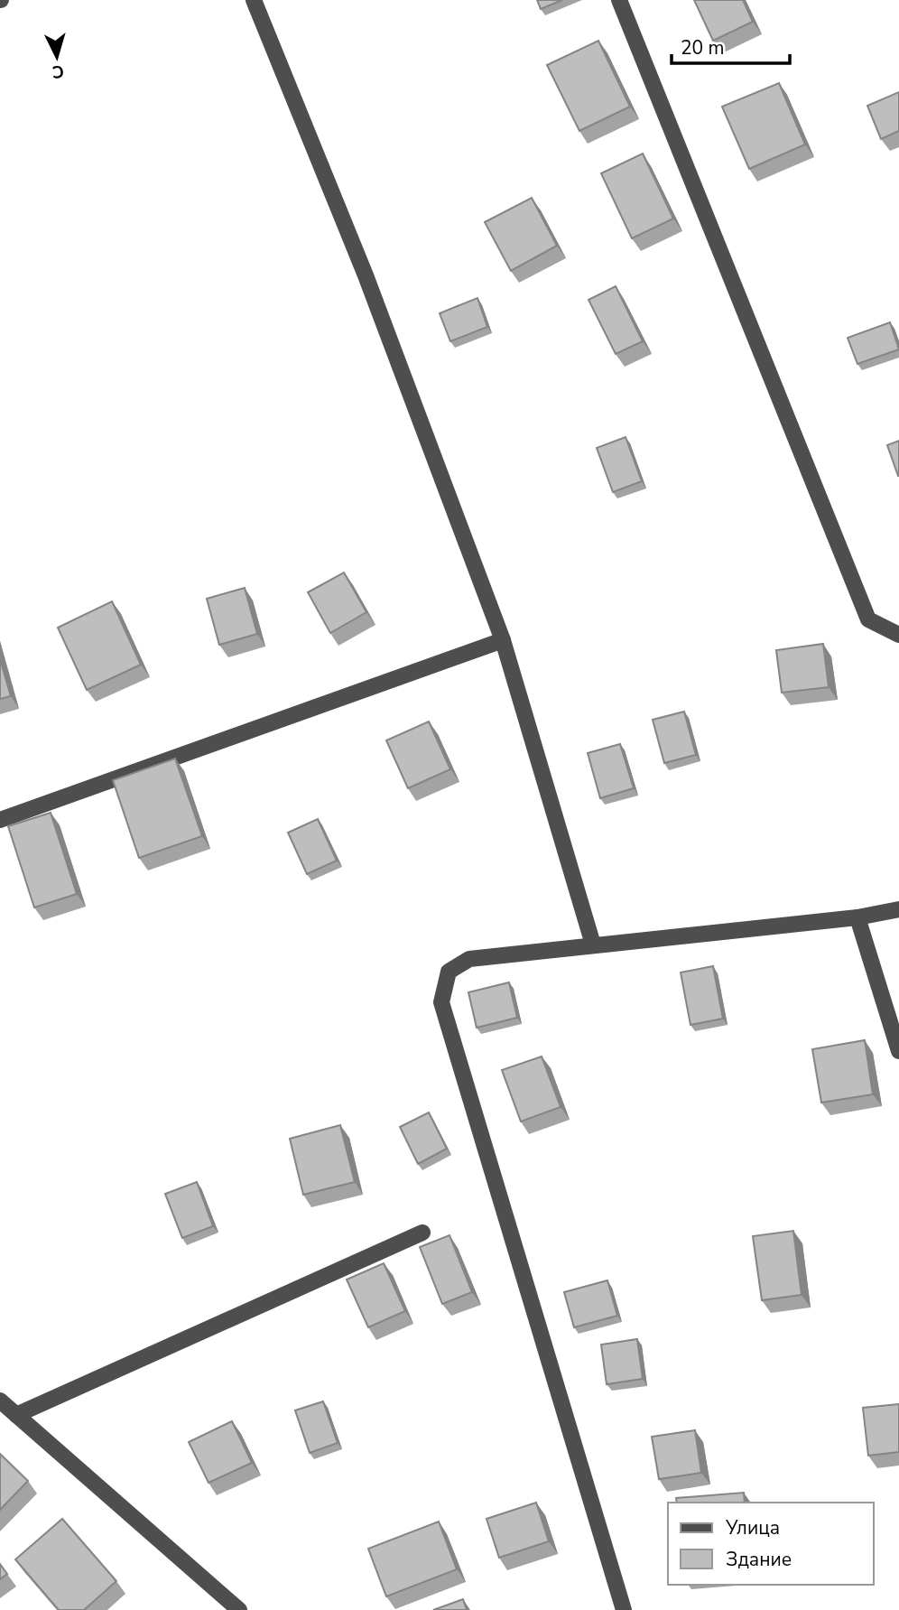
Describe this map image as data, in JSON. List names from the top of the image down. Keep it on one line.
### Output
{"legend":["Улица","Здание"],"scale_bar":"20 m","north":"bottom"}
